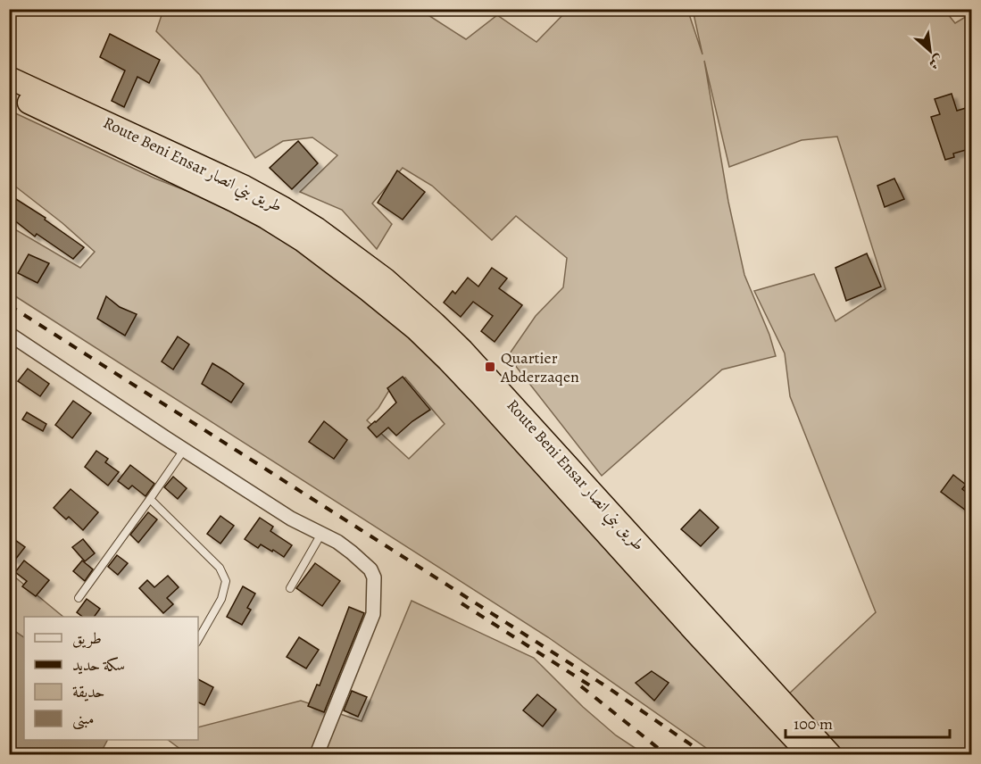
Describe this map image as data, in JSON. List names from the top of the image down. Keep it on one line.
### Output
{"streets":{"highway":["Route Beni Ensar طريق بني انصار"]},"places":{"transit":["Quartier Abderzaqen"]},"legend":["طريق","سكة حديد","حديقة","مبنى"],"scale_bar":"100 m","north":"bottom right"}
